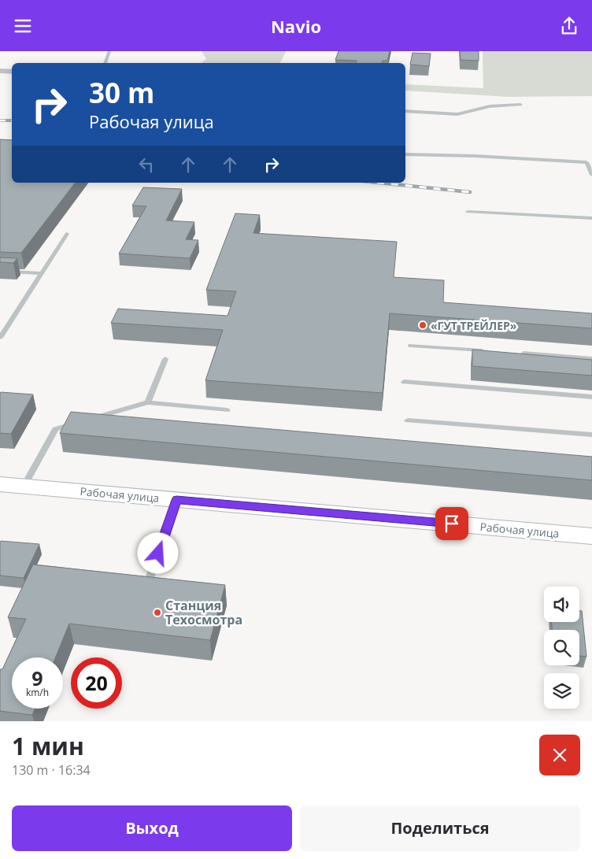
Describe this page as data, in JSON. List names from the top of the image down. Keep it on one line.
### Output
{"streets":{"main road":["Рабочая улица"]},"places":["«ГУТ ТРЕЙЛЕР»","Станция Техосмотра"],"page":{"header":"Navio","turn":["30 m","Рабочая улица"],"speed":"9 km/h","limit":"20","heading":["1 мин","130 m · 16:34"],"buttons":["Выход","Поделиться"]}}
